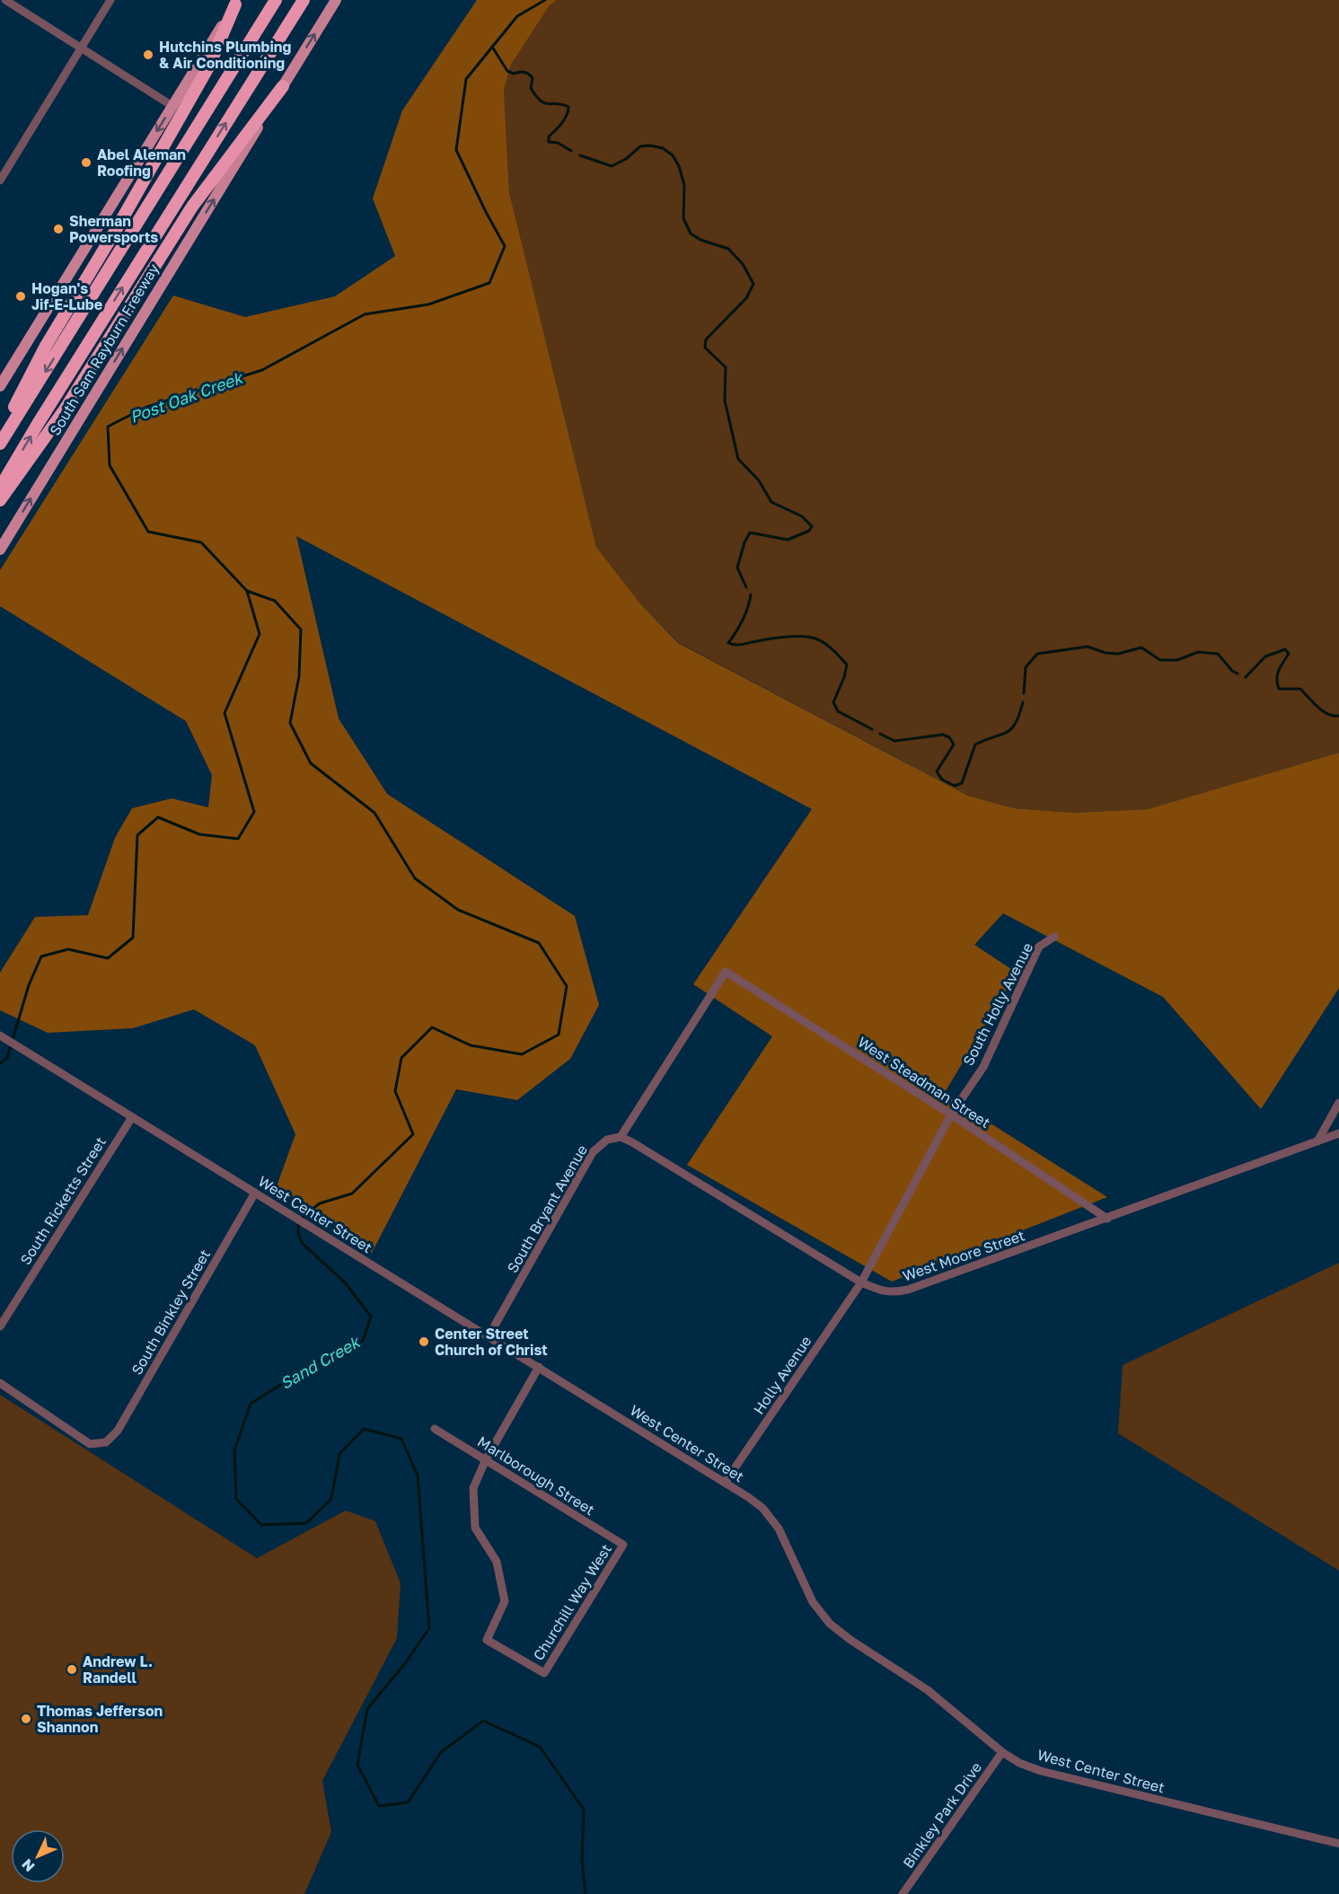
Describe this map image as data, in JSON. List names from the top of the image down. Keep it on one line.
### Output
{"streets":{"highway":["South Sam Rayburn Freeway"],"street":["South Holly Avenue","West Steadman Street","South Ricketts Street","South Bryant Avenue","West Center Street","West Moore Street","South Binkley Street","Holly Avenue","Marlborough Street","Churchill Way West","Binkley Park Drive"]},"crossings":[["South Holly Avenue","West Steadman Street"],["South Holly Avenue","West Moore Street"],["South Holly Avenue","Holly Avenue"],["West Steadman Street","South Bryant Avenue"],["West Steadman Street","West Moore Street"],["South Ricketts Street","West Center Street"],["South Bryant Avenue","West Center Street"],["South Bryant Avenue","West Moore Street"],["West Center Street","South Binkley Street"],["West Center Street","Holly Avenue"],["West Center Street","Binkley Park Drive"],["West Moore Street","Holly Avenue"],["Marlborough Street","Churchill Way West"]],"water":["Post Oak Creek","Sand Creek"],"places":["Hutchins Plumbing & Air Conditioning","Abel Aleman Roofing","Sherman Powersports","Hogan's Jif-E-Lube","Center Street Church of Christ","Andrew L. Randell","Thomas Jefferson Shannon"],"north":"bottom left"}
